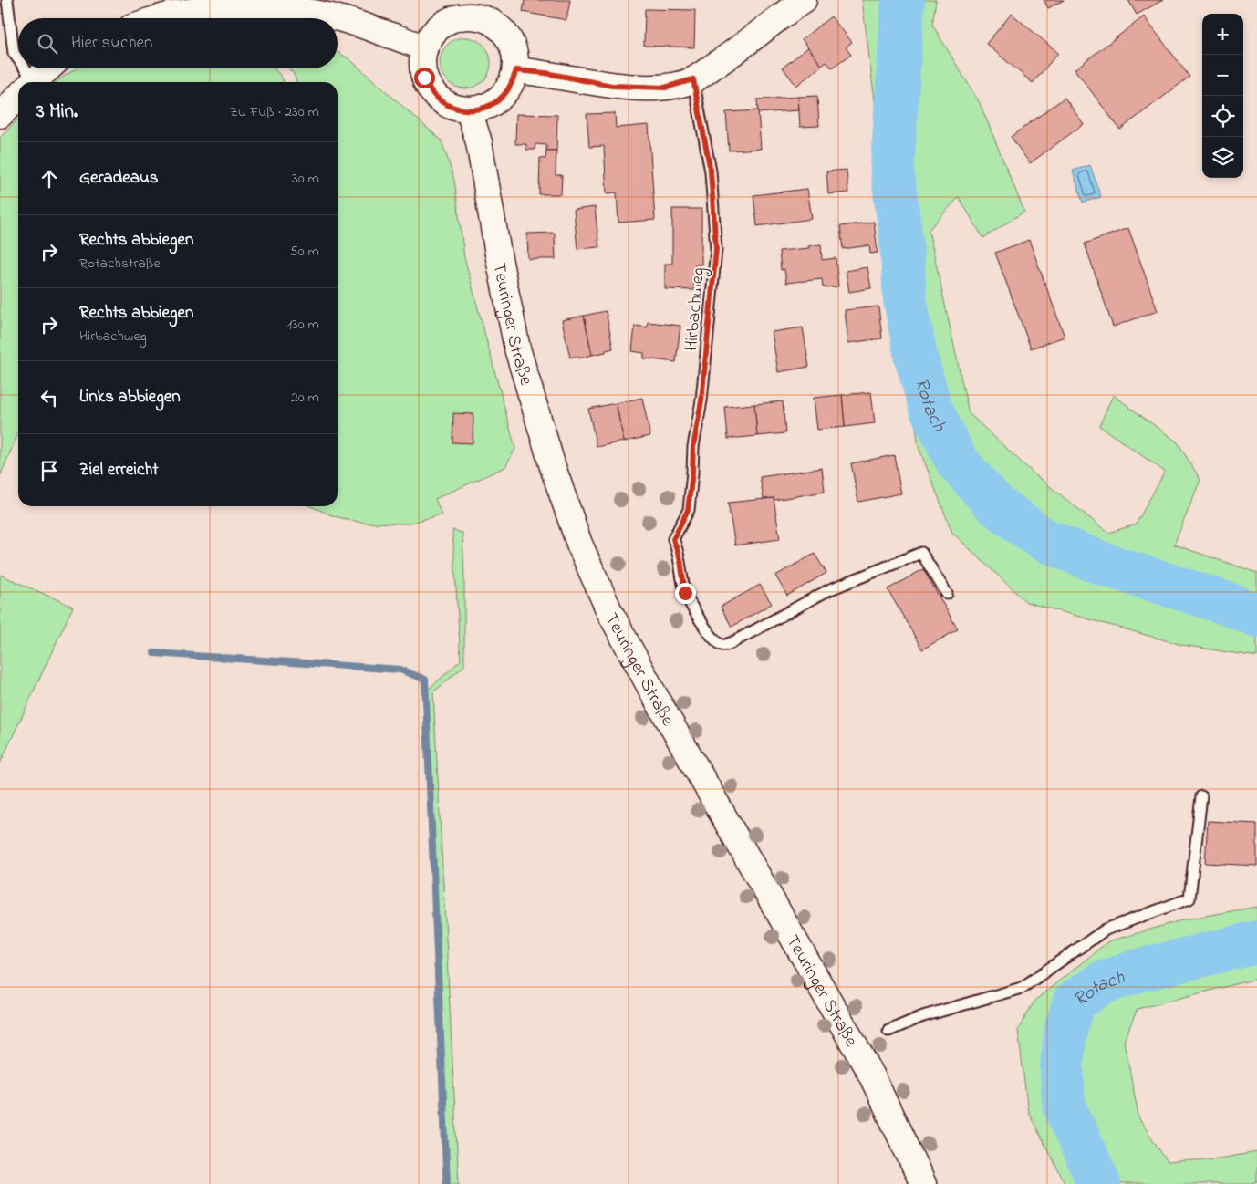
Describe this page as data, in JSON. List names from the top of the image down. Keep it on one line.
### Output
{"streets":{"street":["Teuringer Straße"],"lane":["Hirbachweg"]},"water":["Rotach"],"page":{"map_buttons":["+","−"],"search":"Hier suchen","heading":["3 Min.","Zu Fuß · 230 m"],"list":[["Geradeaus","30 m"],["Rechts abbiegen","Rotachstraße","50 m"],["Rechts abbiegen","Hirbachweg","130 m"],["Links abbiegen","20 m"],"Ziel erreicht"]}}
